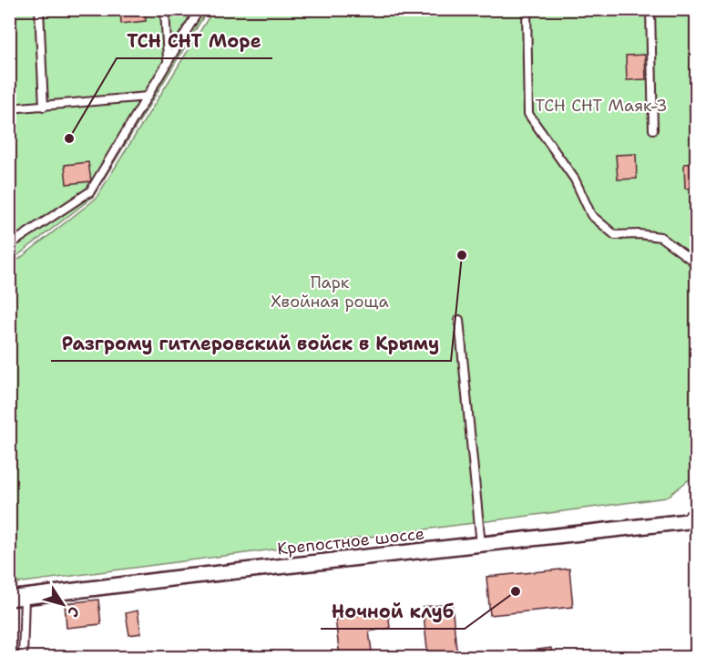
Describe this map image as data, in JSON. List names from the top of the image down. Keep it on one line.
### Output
{"streets":{"street":["Крепостное шоссе"]},"parks":["ТСН СНТ Маяк-3","Парк Хвойная роща"],"places":["ТСН СНТ Море","Разгрому гитлеровский войск в Крыму","Ночной клуб"],"north":"bottom right"}
